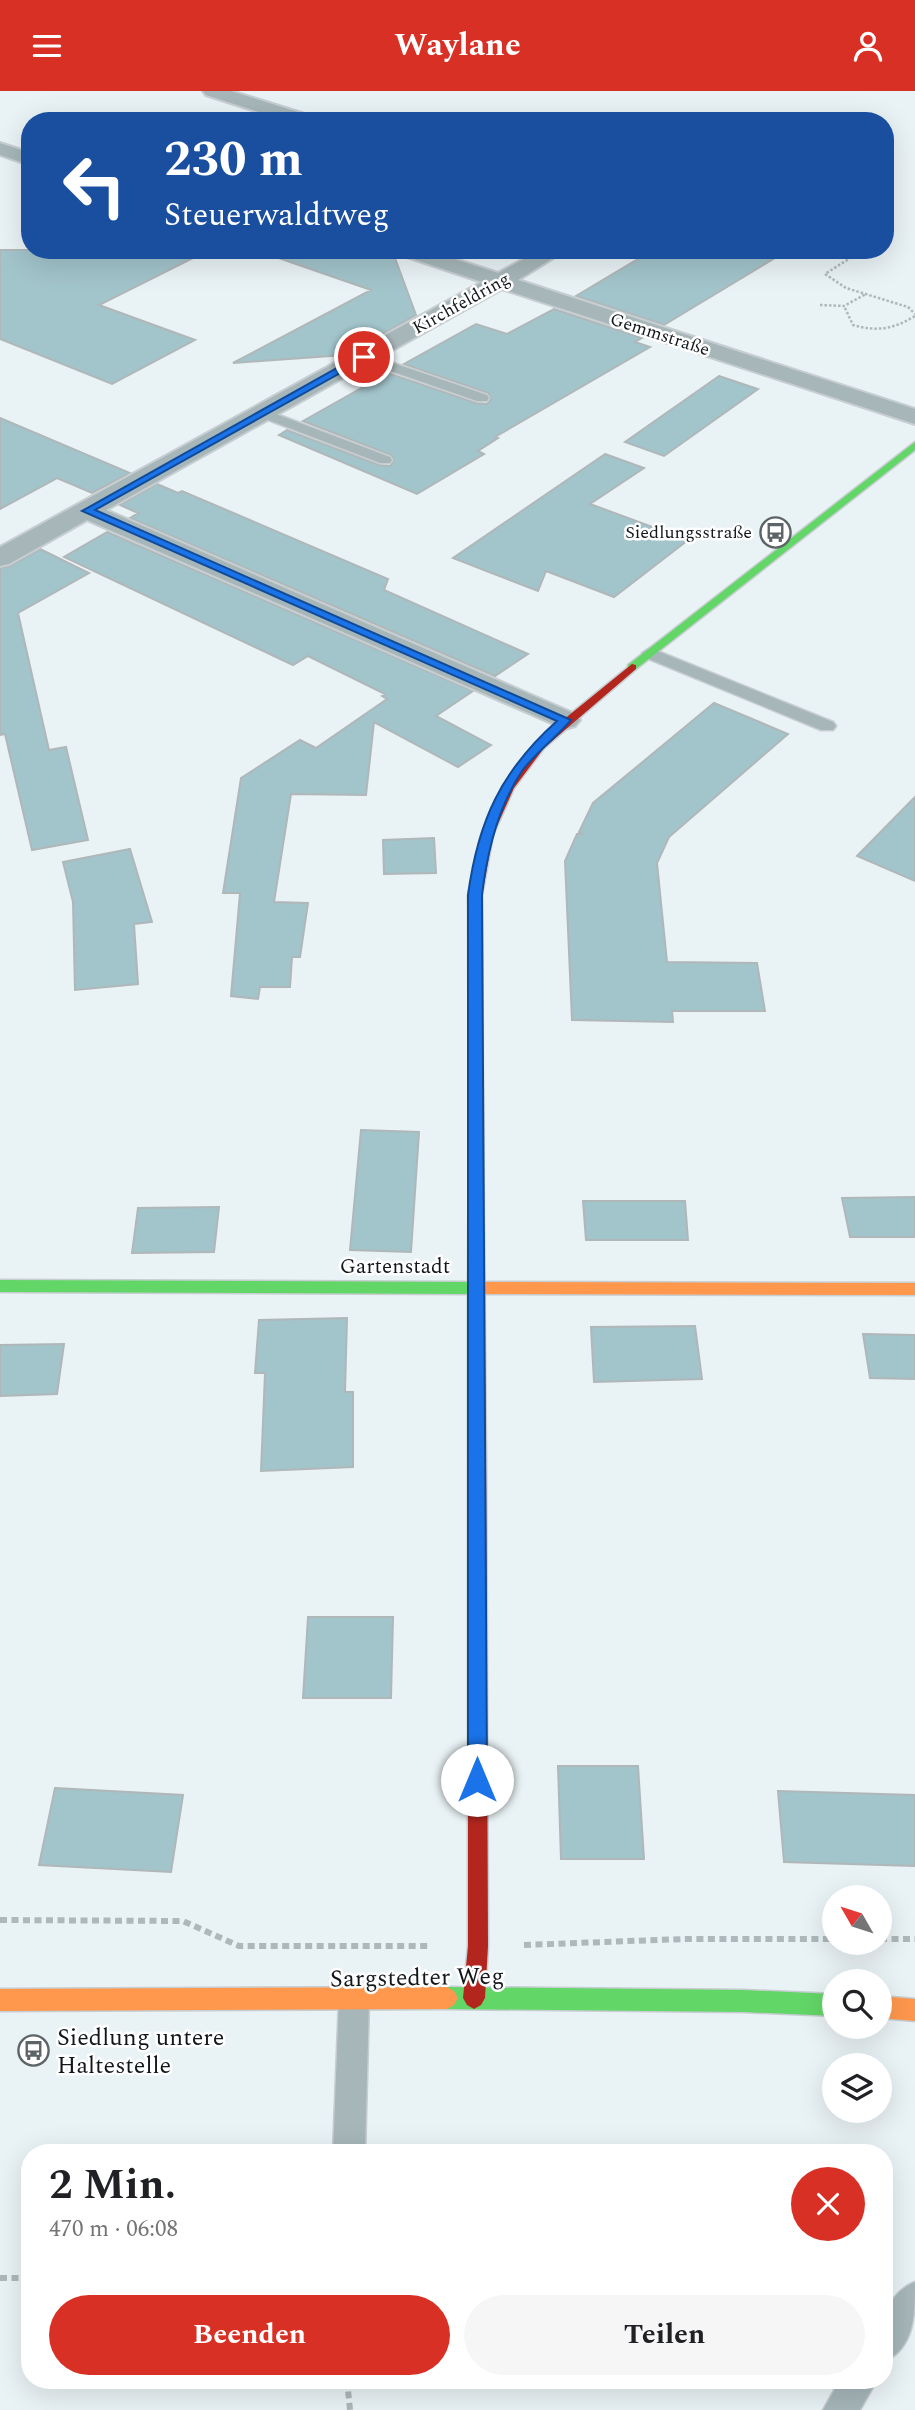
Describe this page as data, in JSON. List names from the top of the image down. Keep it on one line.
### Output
{"streets":{"street":["Kirchfeldring","Gemmstraße","Gartenstadt","Sargstedter Weg"]},"crossings":[["Kirchfeldring","Gemmstraße"]],"places":{"bus stop":["Siedlungsstraße","Siedlung untere Haltestelle"]},"north":"top left","page":{"header":"Waylane","turn":["230 m","Steuerwaldtweg"],"heading":["2 Min.","470 m · 06:08"],"buttons":["Beenden","Teilen"]}}
